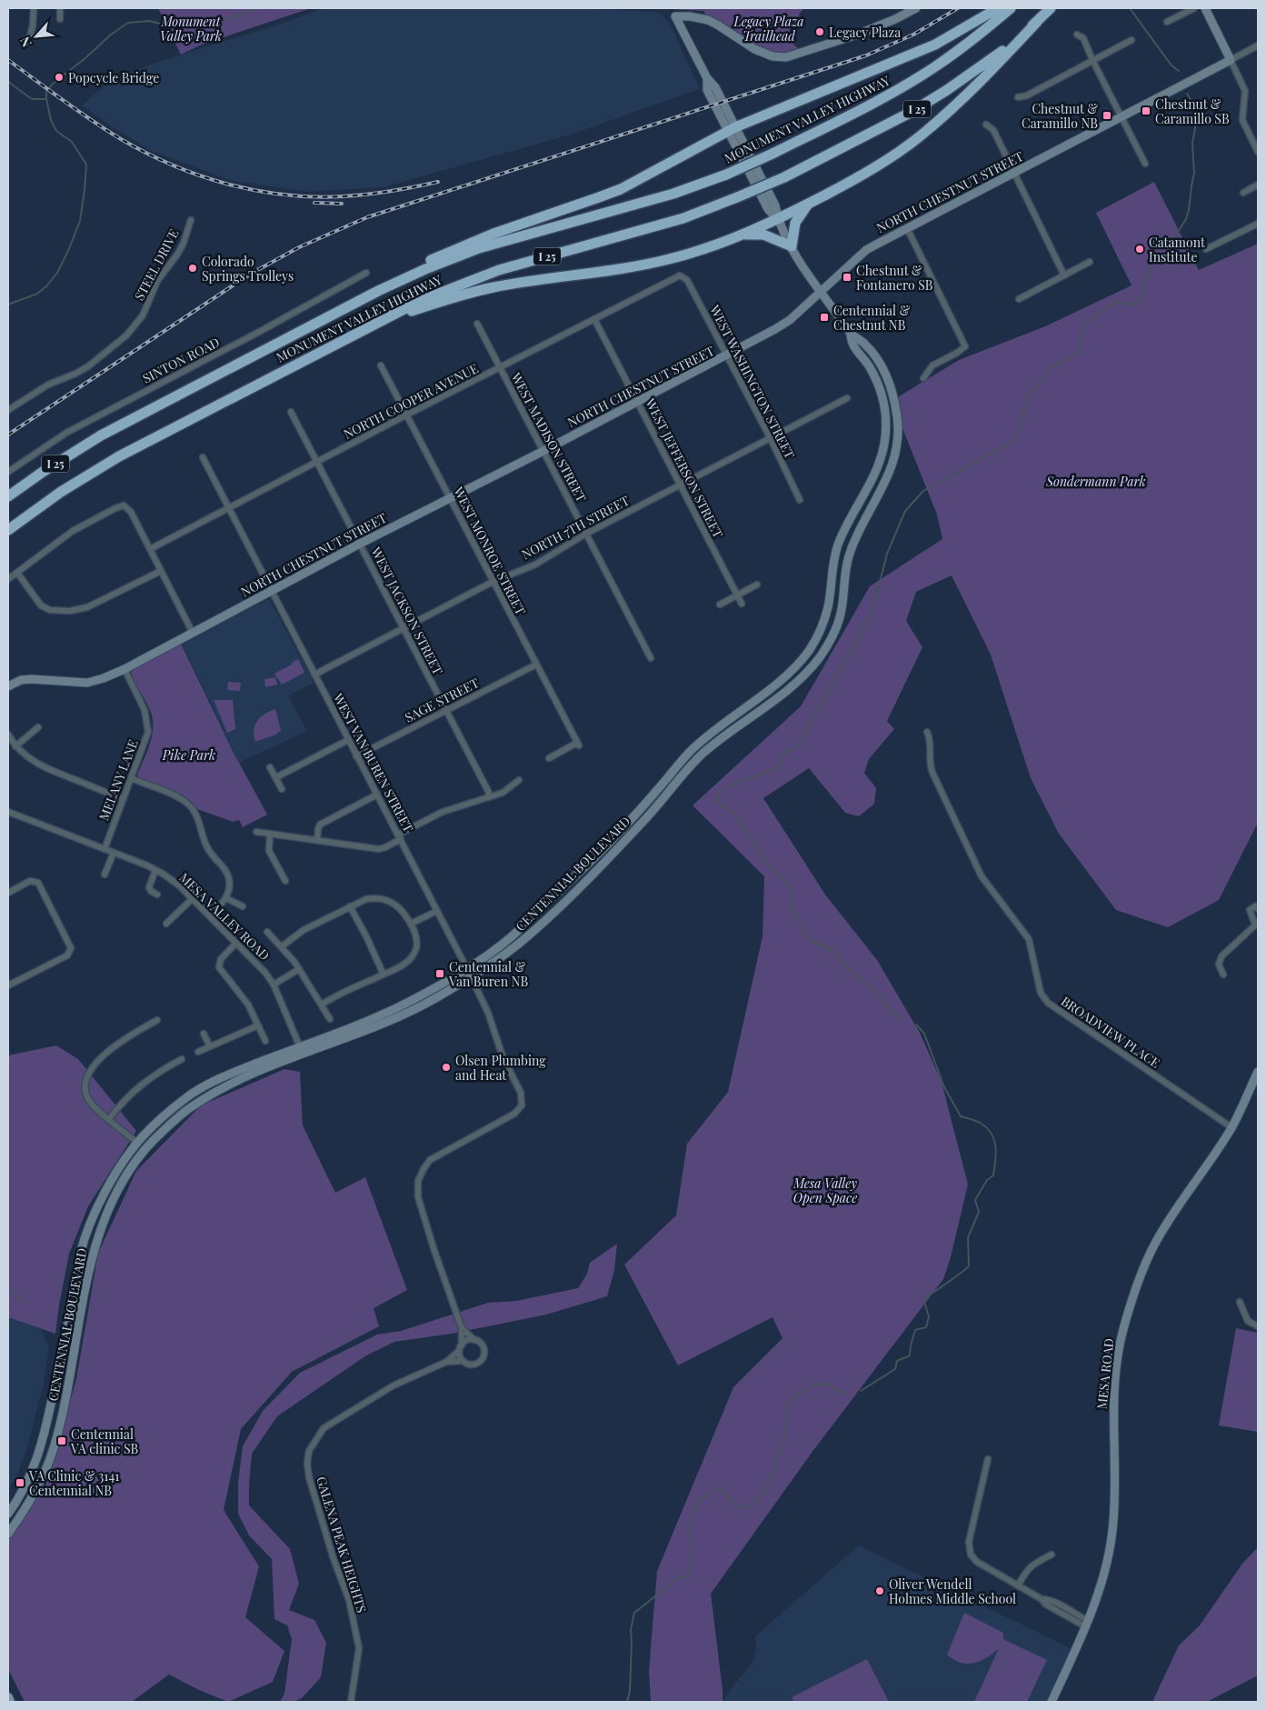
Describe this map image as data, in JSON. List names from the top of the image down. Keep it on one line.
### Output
{"streets":{"highway":["I 25","MONUMENT VALLEY HIGHWAY"],"main road":["NORTH CHESTNUT STREET","CENTENNIAL BOULEVARD","MESA ROAD"],"street":["STEEL DRIVE","SINTON ROAD","WEST WASHINGTON STREET","NORTH COOPER AVENUE","WEST MADISON STREET","WEST JEFFERSON STREET","NORTH 7TH STREET","WEST MONROE STREET","WEST JACKSON STREET","SAGE STREET","WEST VAN BUREN STREET","MELANY LANE","MESA VALLEY ROAD","BROADVIEW PLACE","GALENA PEAK HEIGHTS"]},"crossings":[["NORTH CHESTNUT STREET","WEST WASHINGTON STREET"],["NORTH CHESTNUT STREET","WEST MADISON STREET"],["NORTH CHESTNUT STREET","WEST JEFFERSON STREET"],["NORTH CHESTNUT STREET","WEST MONROE STREET"],["NORTH CHESTNUT STREET","WEST JACKSON STREET"],["NORTH CHESTNUT STREET","WEST VAN BUREN STREET"],["NORTH CHESTNUT STREET","MELANY LANE"],["NORTH CHESTNUT STREET","CENTENNIAL BOULEVARD"],["WEST WASHINGTON STREET","NORTH COOPER AVENUE"],["WEST WASHINGTON STREET","NORTH 7TH STREET"],["NORTH COOPER AVENUE","WEST MADISON STREET"],["NORTH COOPER AVENUE","WEST JEFFERSON STREET"],["NORTH COOPER AVENUE","WEST MONROE STREET"],["NORTH COOPER AVENUE","WEST JACKSON STREET"],["NORTH COOPER AVENUE","WEST VAN BUREN STREET"],["WEST MADISON STREET","NORTH 7TH STREET"],["WEST JEFFERSON STREET","NORTH 7TH STREET"],["NORTH 7TH STREET","WEST MONROE STREET"],["NORTH 7TH STREET","WEST JACKSON STREET"],["NORTH 7TH STREET","WEST VAN BUREN STREET"],["WEST MONROE STREET","SAGE STREET"],["WEST JACKSON STREET","SAGE STREET"],["SAGE STREET","WEST VAN BUREN STREET"],["WEST VAN BUREN STREET","CENTENNIAL BOULEVARD"],["MELANY LANE","MESA VALLEY ROAD"],["CENTENNIAL BOULEVARD","MESA VALLEY ROAD"],["BROADVIEW PLACE","MESA ROAD"]],"parks":["Monument Valley Park","Legacy Plaza Trailhead","Sondermann Park","Pike Park","Mesa Valley Open Space"],"places":{"other":["Legacy Plaza","Popcycle Bridge","Catamont Institute","Colorado Springs Trolleys","Olsen Plumbing and Heat","Oliver Wendell Holmes Middle School"],"transit":["Chestnut & Caramillo SB","Chestnut & Caramillo NB","Chestnut & Fontanero SB","Centennial & Chestnut NB","Centennial & Van Buren NB","Centennial VA clinic SB","VA Clinic & 3141 Centennial NB"]},"north":"bottom left"}
